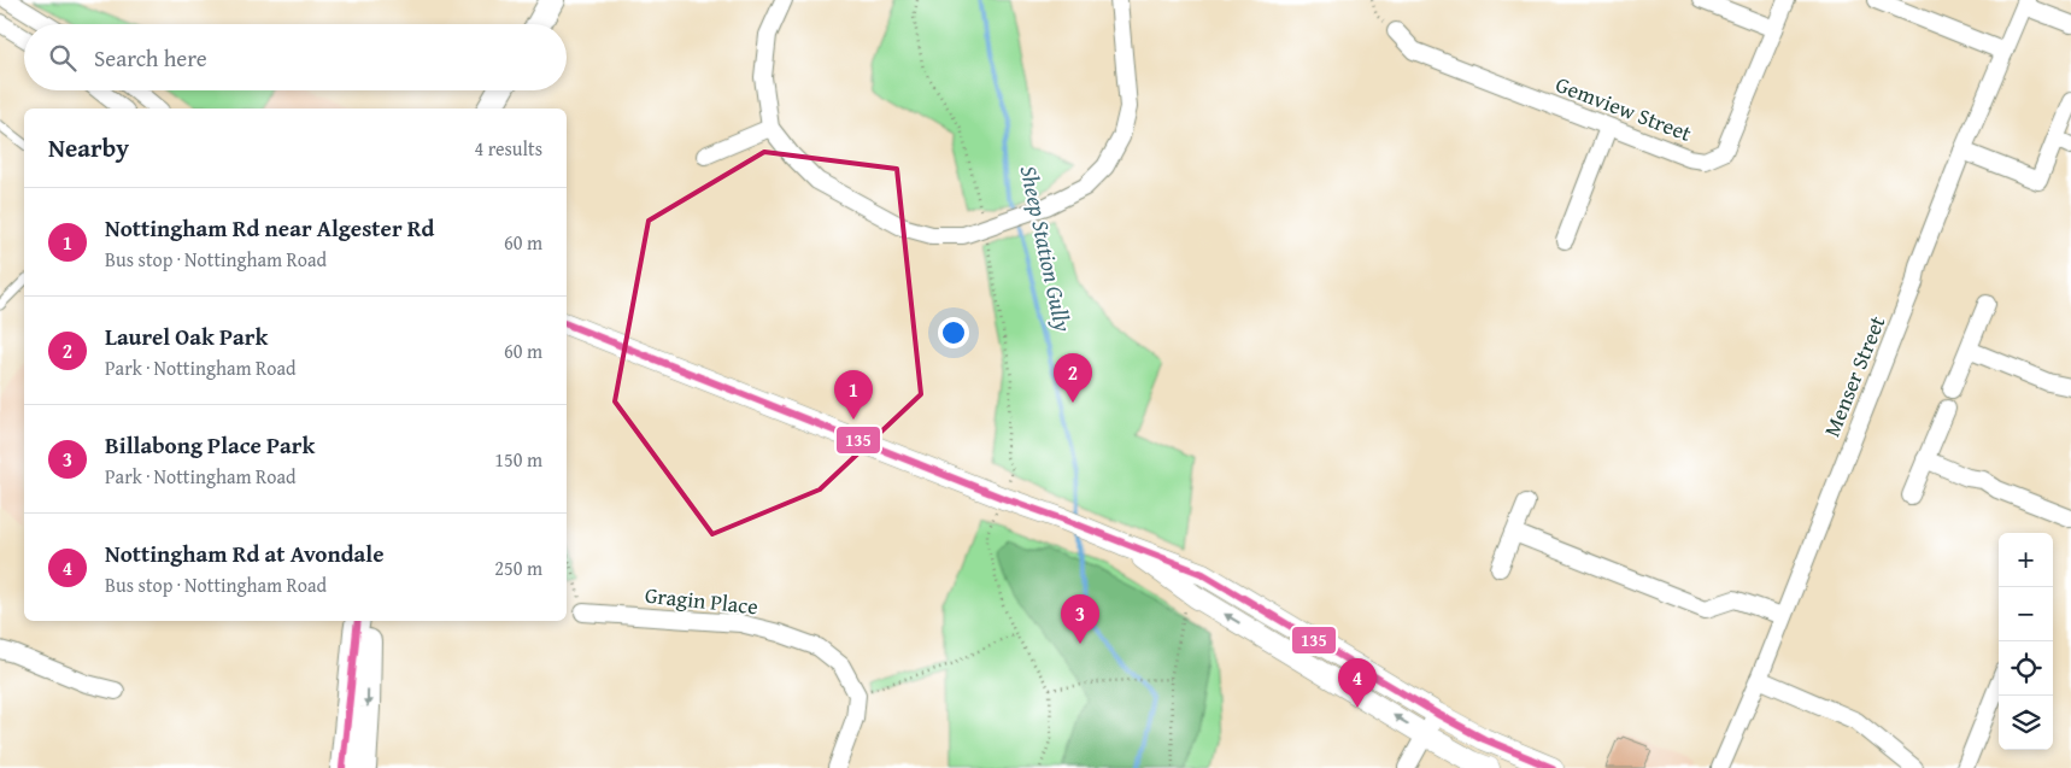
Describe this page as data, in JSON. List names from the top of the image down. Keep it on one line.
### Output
{"streets":{"street":["Gemview Street","Menser Street","Gragin Place"]},"water":["Sheep Station Gully"],"lines":["transit line 135"],"page":{"search":"Search here","heading":["Nearby","4 results"],"list":[{"mark":"1","name":"Nottingham Rd near Algester Rd","note":"Bus stop · Nottingham Road","value":"60 m"},{"mark":"2","name":"Laurel Oak Park","note":"Park · Nottingham Road","value":"60 m"},{"mark":"3","name":"Billabong Place Park","note":"Park · Nottingham Road","value":"150 m"},{"mark":"4","name":"Nottingham Rd at Avondale","note":"Bus stop · Nottingham Road","value":"250 m"}],"pins":["2","1","3","4"],"map_buttons":["+","−"]}}
